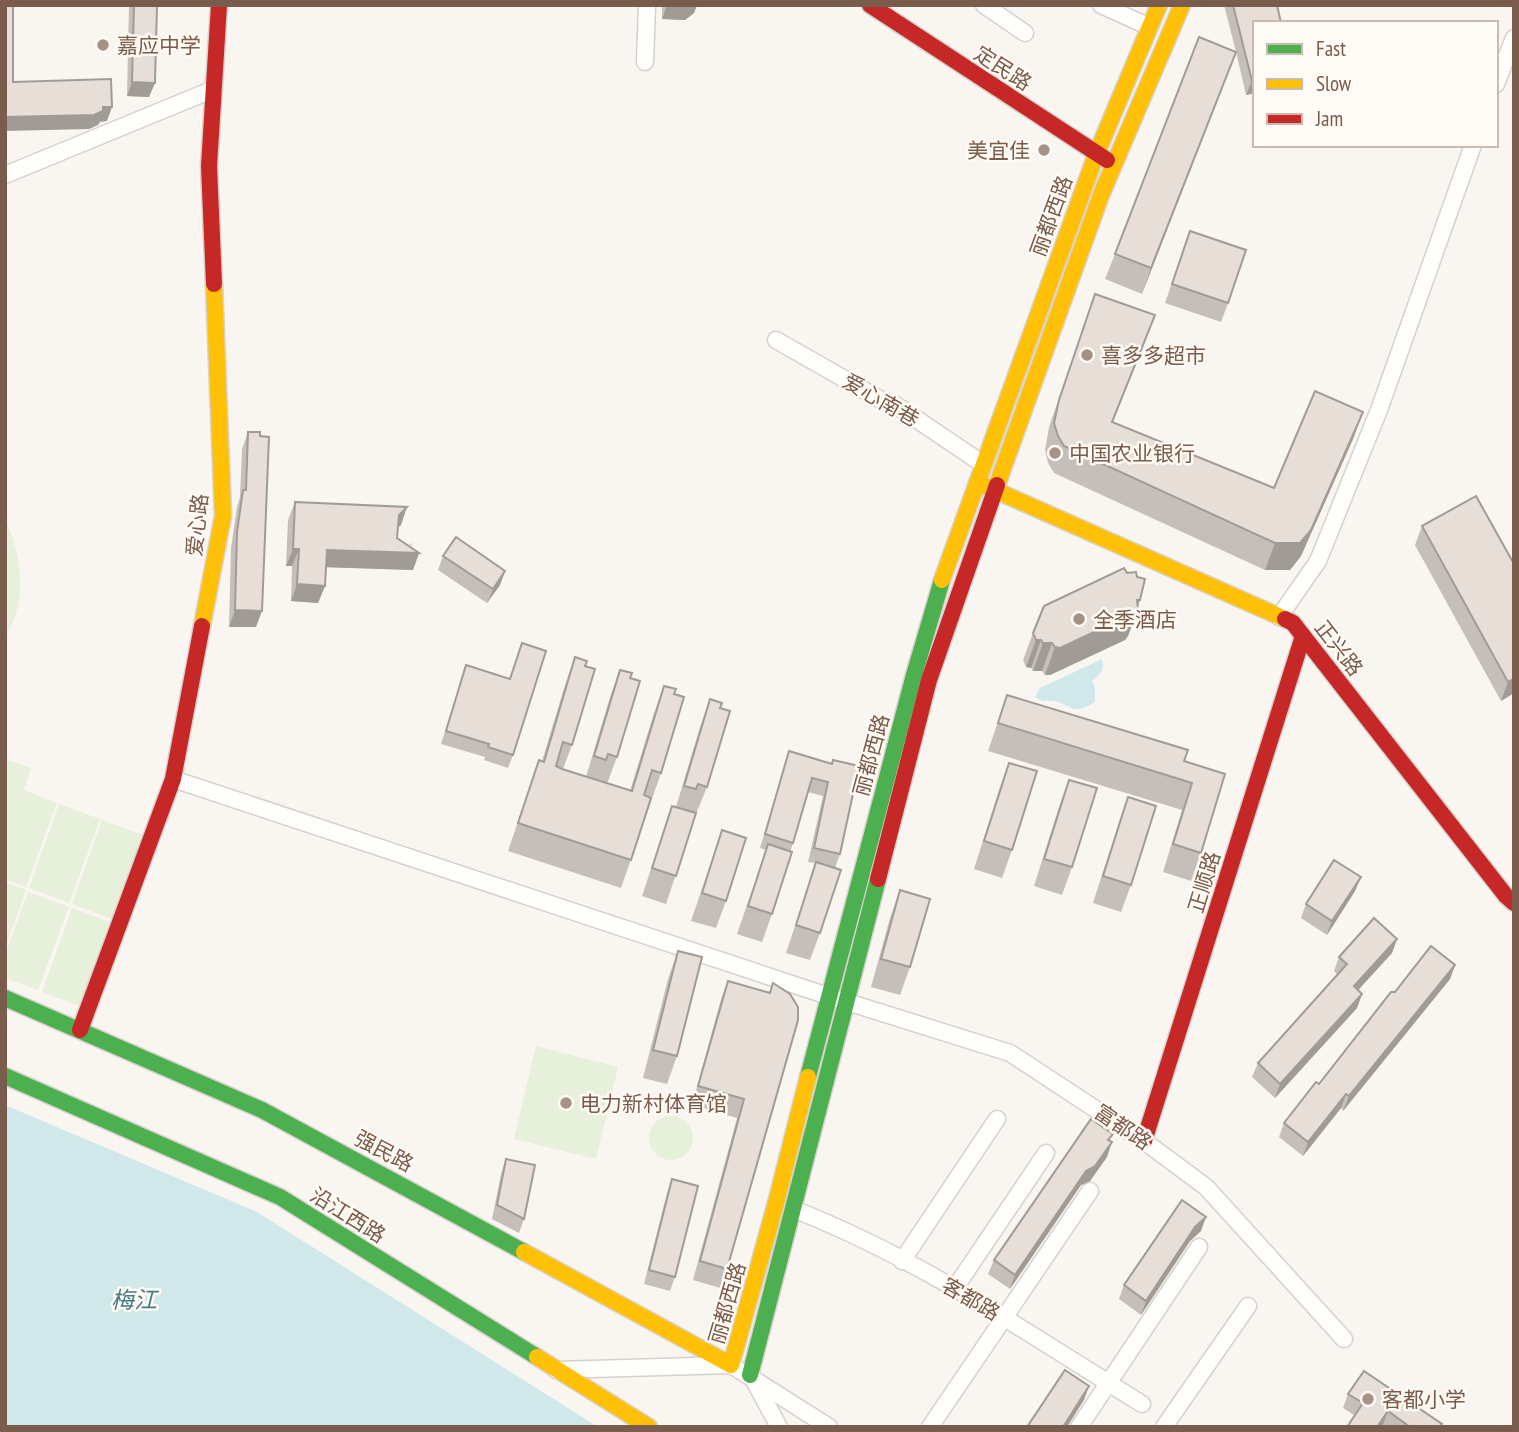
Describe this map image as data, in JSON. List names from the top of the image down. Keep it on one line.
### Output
{"streets":{"street":["定民路","丽都西路","爱心南巷","爱心路","正兴路","正顺路","富都路","强民路","沿江西路","客都路"]},"crossings":[["定民路","丽都西路"],["丽都西路","爱心南巷"],["丽都西路","正兴路"],["丽都西路","富都路"],["丽都西路","强民路"],["丽都西路","沿江西路"],["丽都西路","客都路"],["爱心路","富都路"],["爱心路","强民路"],["正兴路","正顺路"],["正顺路","富都路"]],"water":["梅江"],"places":["嘉应中学","美宜佳","喜多多超市","中国农业银行","全季酒店","电力新村体育馆","客都小学"],"legend":["Fast","Slow","Jam"]}
